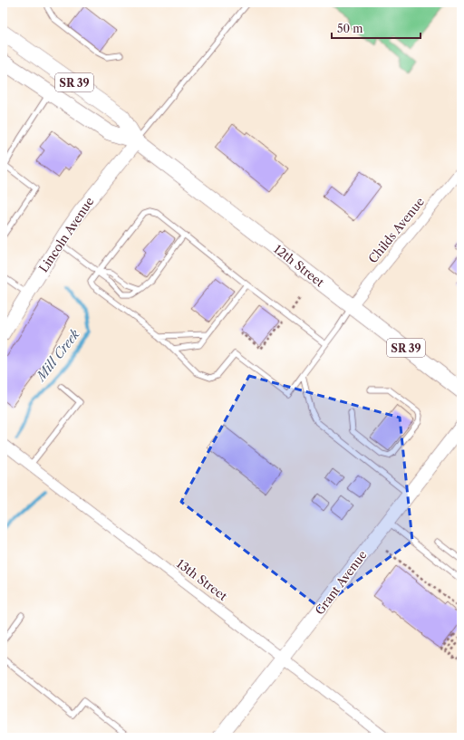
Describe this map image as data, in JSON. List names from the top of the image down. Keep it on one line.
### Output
{"streets":{"main road":["SR 39","12th Street"],"street":["Childs Avenue","Lincoln Avenue","13th Street","Grant Avenue"]},"crossings":[["Childs Avenue","12th Street"],["Lincoln Avenue","12th Street"],["13th Street","Grant Avenue"]],"water":["Mill Creek"],"scale_bar":"50 m"}
